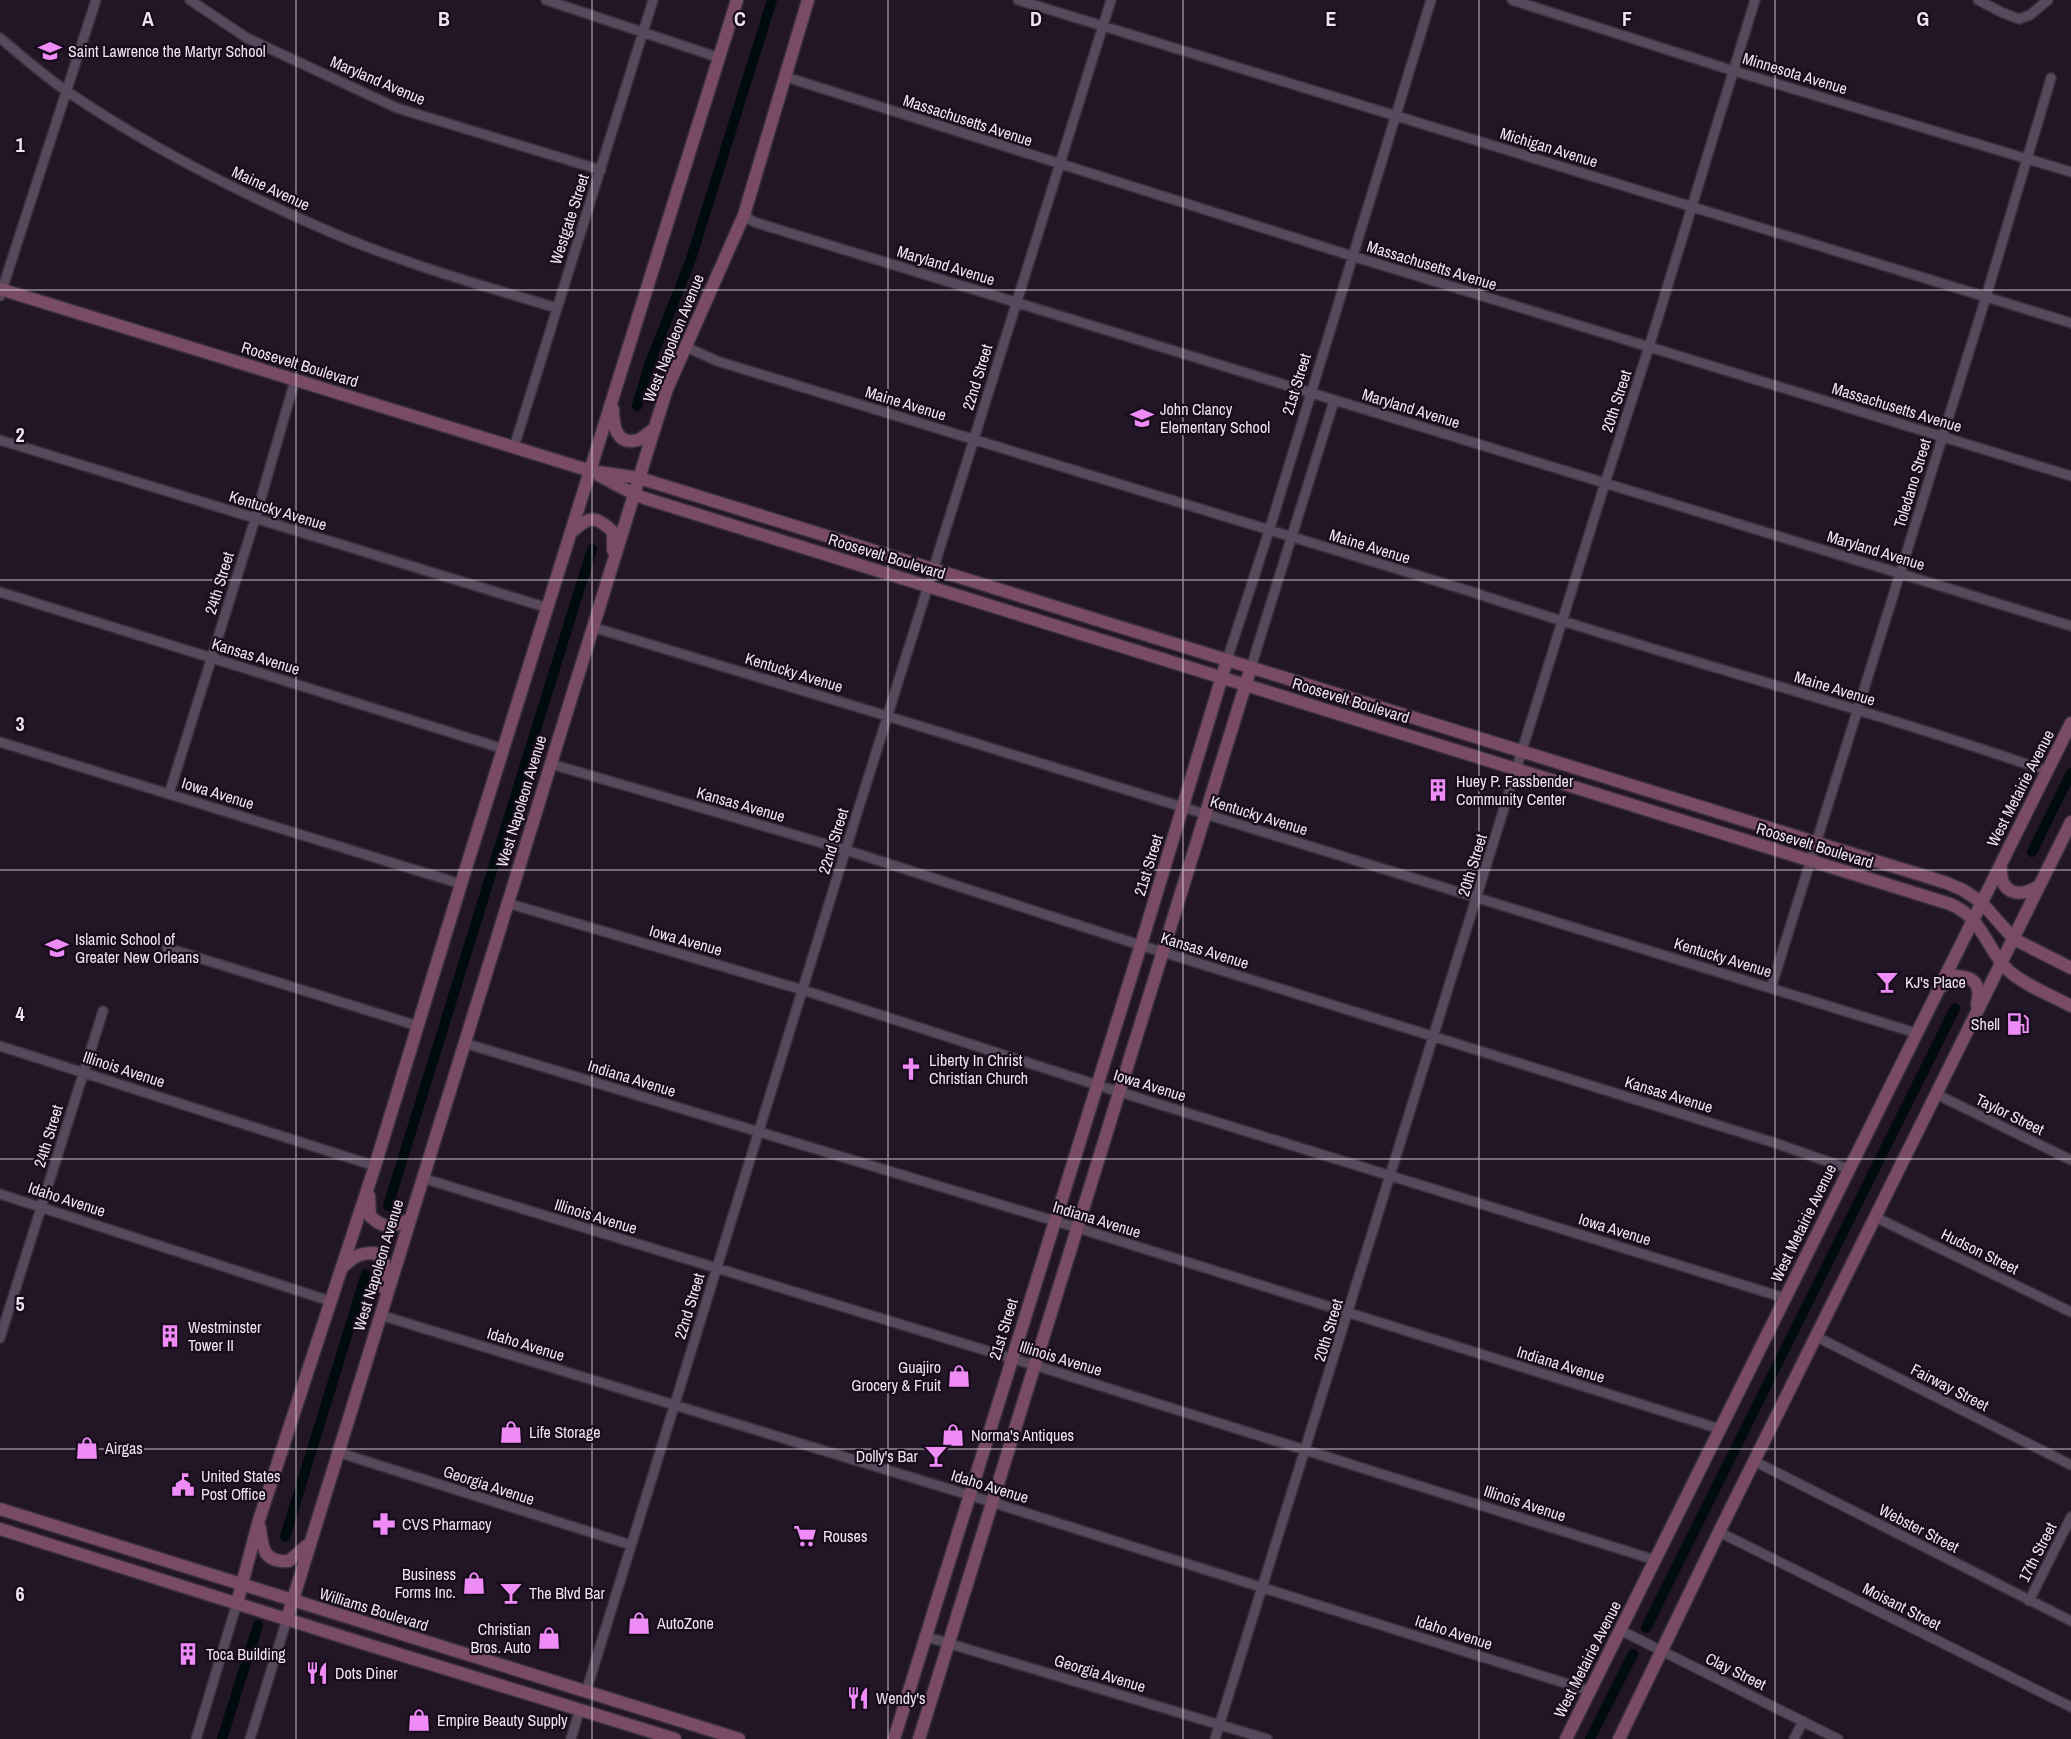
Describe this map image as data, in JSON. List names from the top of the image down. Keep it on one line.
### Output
{"streets":{"main road":["West Napoleon Avenue","Roosevelt Boulevard","21st Street","West Metairie Avenue","Williams Boulevard"],"street":["Minnesota Avenue","Maryland Avenue","Massachusetts Avenue","Michigan Avenue","Maine Avenue","Westgate Street","22nd Street","20th Street","Toledano Street","Kentucky Avenue","24th Street","Kansas Avenue","Iowa Avenue","Illinois Avenue","Indiana Avenue","Taylor Street","Idaho Avenue","Hudson Street","Fairway Street","Georgia Avenue","Webster Street","17th Street","Moisant Street","Clay Street"]},"crossings":[["Minnesota Avenue","20th Street"],["Minnesota Avenue","Toledano Street"],["Maryland Avenue","Westgate Street"],["Maryland Avenue","West Napoleon Avenue"],["Maryland Avenue","22nd Street"],["Maryland Avenue","21st Street"],["Maryland Avenue","20th Street"],["Maryland Avenue","Toledano Street"],["Massachusetts Avenue","West Napoleon Avenue"],["Massachusetts Avenue","22nd Street"],["Massachusetts Avenue","21st Street"],["Massachusetts Avenue","20th Street"],["Massachusetts Avenue","Toledano Street"],["Michigan Avenue","22nd Street"],["Michigan Avenue","21st Street"],["Michigan Avenue","20th Street"],["Michigan Avenue","Toledano Street"],["Maine Avenue","Westgate Street"],["Maine Avenue","West Napoleon Avenue"],["Maine Avenue","22nd Street"],["Maine Avenue","21st Street"],["Maine Avenue","20th Street"],["Maine Avenue","Toledano Street"],["Maine Avenue","West Metairie Avenue"],["Westgate Street","Roosevelt Boulevard"],["West Napoleon Avenue","Roosevelt Boulevard"],["West Napoleon Avenue","Kentucky Avenue"],["West Napoleon Avenue","Kansas Avenue"],["West Napoleon Avenue","Iowa Avenue"],["West Napoleon Avenue","Illinois Avenue"],["West Napoleon Avenue","Indiana Avenue"],["West Napoleon Avenue","Idaho Avenue"],["West Napoleon Avenue","Georgia Avenue"],["West Napoleon Avenue","Williams Boulevard"],["Roosevelt Boulevard","22nd Street"],["Roosevelt Boulevard","21st Street"],["Roosevelt Boulevard","20th Street"],["Roosevelt Boulevard","Toledano Street"],["Roosevelt Boulevard","24th Street"],["Roosevelt Boulevard","West Metairie Avenue"],["22nd Street","Kentucky Avenue"],["22nd Street","Kansas Avenue"],["22nd Street","Iowa Avenue"],["22nd Street","Illinois Avenue"],["22nd Street","Indiana Avenue"],["22nd Street","Idaho Avenue"],["22nd Street","Georgia Avenue"],["22nd Street","Williams Boulevard"],["21st Street","Kentucky Avenue"],["21st Street","Kansas Avenue"],["21st Street","Iowa Avenue"],["21st Street","Illinois Avenue"],["21st Street","Indiana Avenue"],["21st Street","Idaho Avenue"],["21st Street","Georgia Avenue"],["20th Street","Kentucky Avenue"],["20th Street","Kansas Avenue"],["20th Street","Iowa Avenue"],["20th Street","Illinois Avenue"],["20th Street","Indiana Avenue"],["20th Street","Idaho Avenue"],["20th Street","Georgia Avenue"],["Toledano Street","Kentucky Avenue"],["Kentucky Avenue","24th Street"],["Kentucky Avenue","West Metairie Avenue"],["24th Street","Kansas Avenue"],["24th Street","Iowa Avenue"],["24th Street","Illinois Avenue"],["24th Street","Idaho Avenue"],["Kansas Avenue","West Metairie Avenue"],["West Metairie Avenue","Iowa Avenue"],["West Metairie Avenue","Illinois Avenue"],["West Metairie Avenue","Indiana Avenue"],["West Metairie Avenue","Idaho Avenue"],["West Metairie Avenue","Clay Street"],["Webster Street","17th Street"]],"places":{"school or university":["Saint Lawrence the Martyr School","John Clancy Elementary School","Islamic School of Greater New Orleans"],"building":["Huey P. Fassbender Community Center","Westminster Tower II","Toca Building"],"bar":["KJ's Place","Dolly's Bar","The Blvd Bar"],"fuel station":["Shell"],"church":["Liberty In Christ Christian Church"],"shop":["Guajiro Grocery & Fruit","Life Storage","Norma's Antiques","Airgas","Business Forms Inc.","AutoZone","Christian Bros. Auto","Empire Beauty Supply"],"public building":["United States Post Office"],"pharmacy":["CVS Pharmacy"],"supermarket":["Rouses"],"restaurant":["Dots Diner","Wendy's"]},"grid":{"columns":["A","B","C","D","E","F","G"],"rows":["1","2","3","4","5","6"]}}
